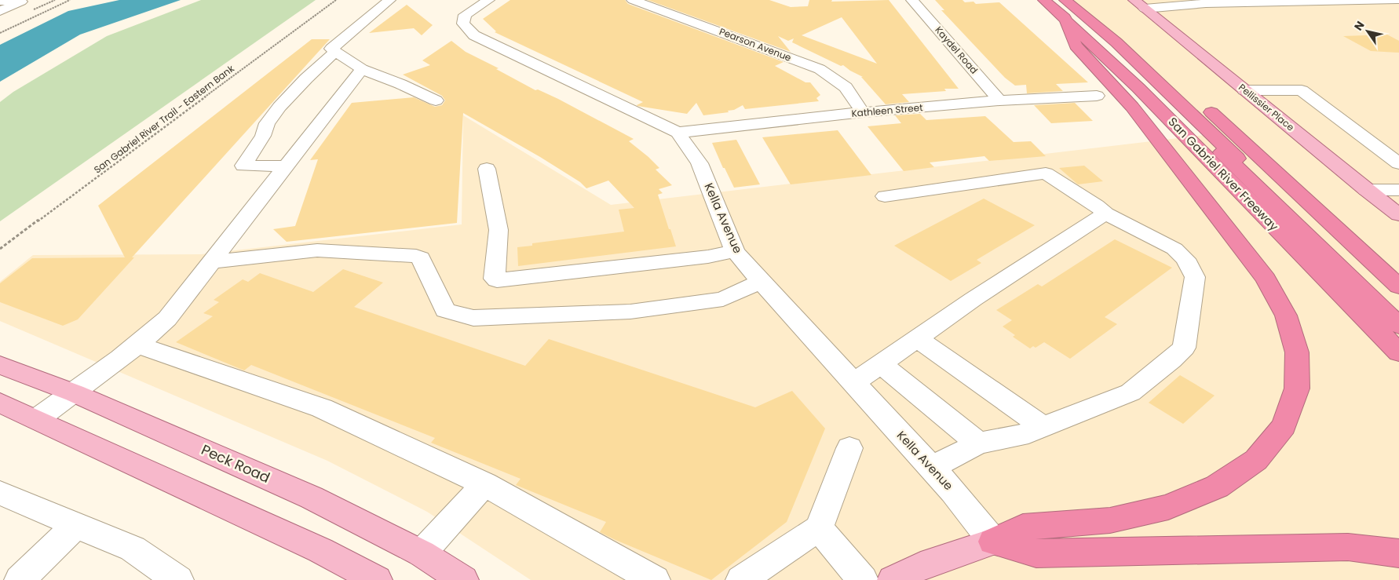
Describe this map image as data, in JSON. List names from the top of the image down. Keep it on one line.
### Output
{"streets":{"highway":["San Gabriel River Freeway"],"main road":["Pellissier Place","Peck Road"],"street":["Pearson Avenue","Kaydel Road","Kathleen Street","Kella Avenue"],"path":["San Gabriel River Trail - Eastern Bank"]},"crossings":[["Pearson Avenue","Kathleen Street"],["Kaydel Road","Kathleen Street"],["Kathleen Street","Kella Avenue"]],"north":"top left"}
